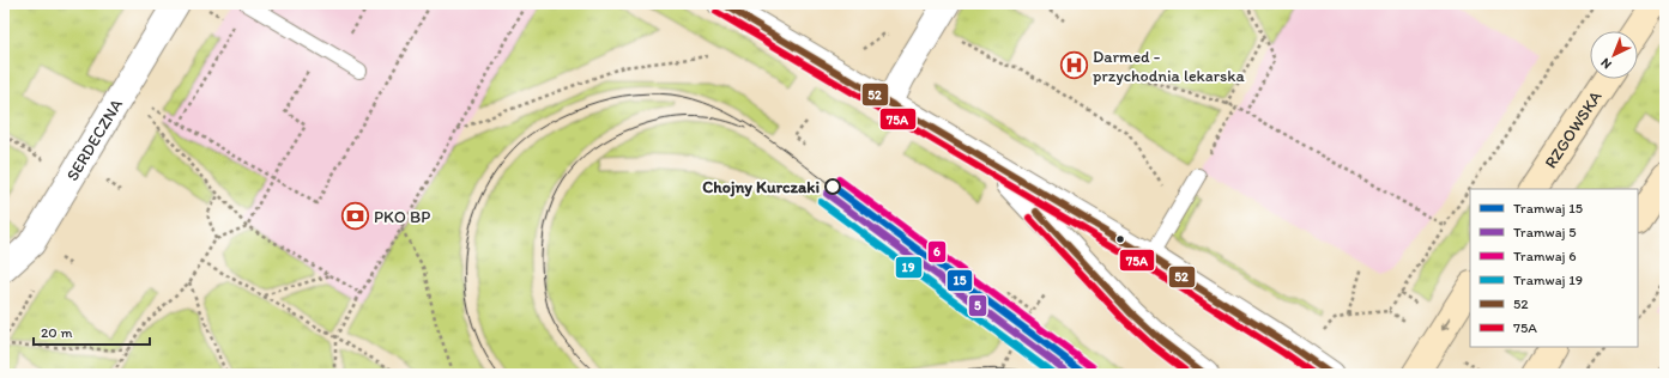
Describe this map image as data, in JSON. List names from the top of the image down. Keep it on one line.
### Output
{"streets":{"main road":["RZGOWSKA"],"street":["SERDECZNA"]},"places":{"hospital":["Darmed - przychodnia lekarska"],"other":["Chojny Kurczaki"],"bank":["PKO BP"]},"lines":["transit line 52","transit line 75A","tram line 6","tram line 15","tram line 5","tram line 19"],"legend":["Tramwaj 15","Tramwaj 5","Tramwaj 6","Tramwaj 19","52","75A"],"scale_bar":"20 m","north":"bottom left"}
